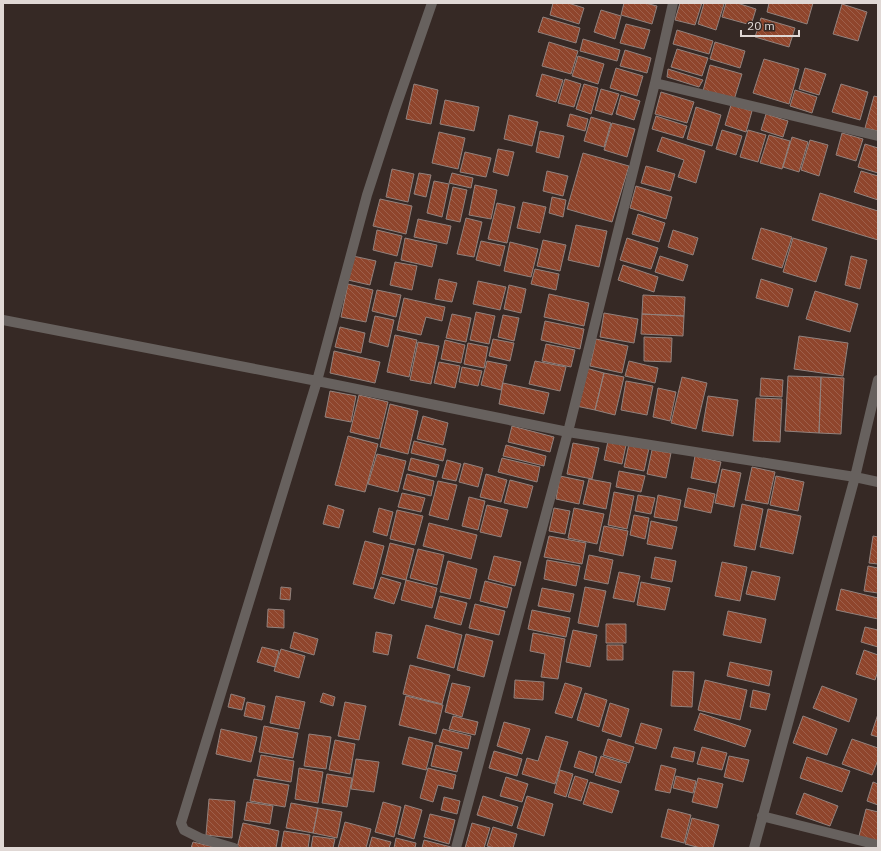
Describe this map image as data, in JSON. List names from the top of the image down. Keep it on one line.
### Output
{"scale_bar":"20 m"}
